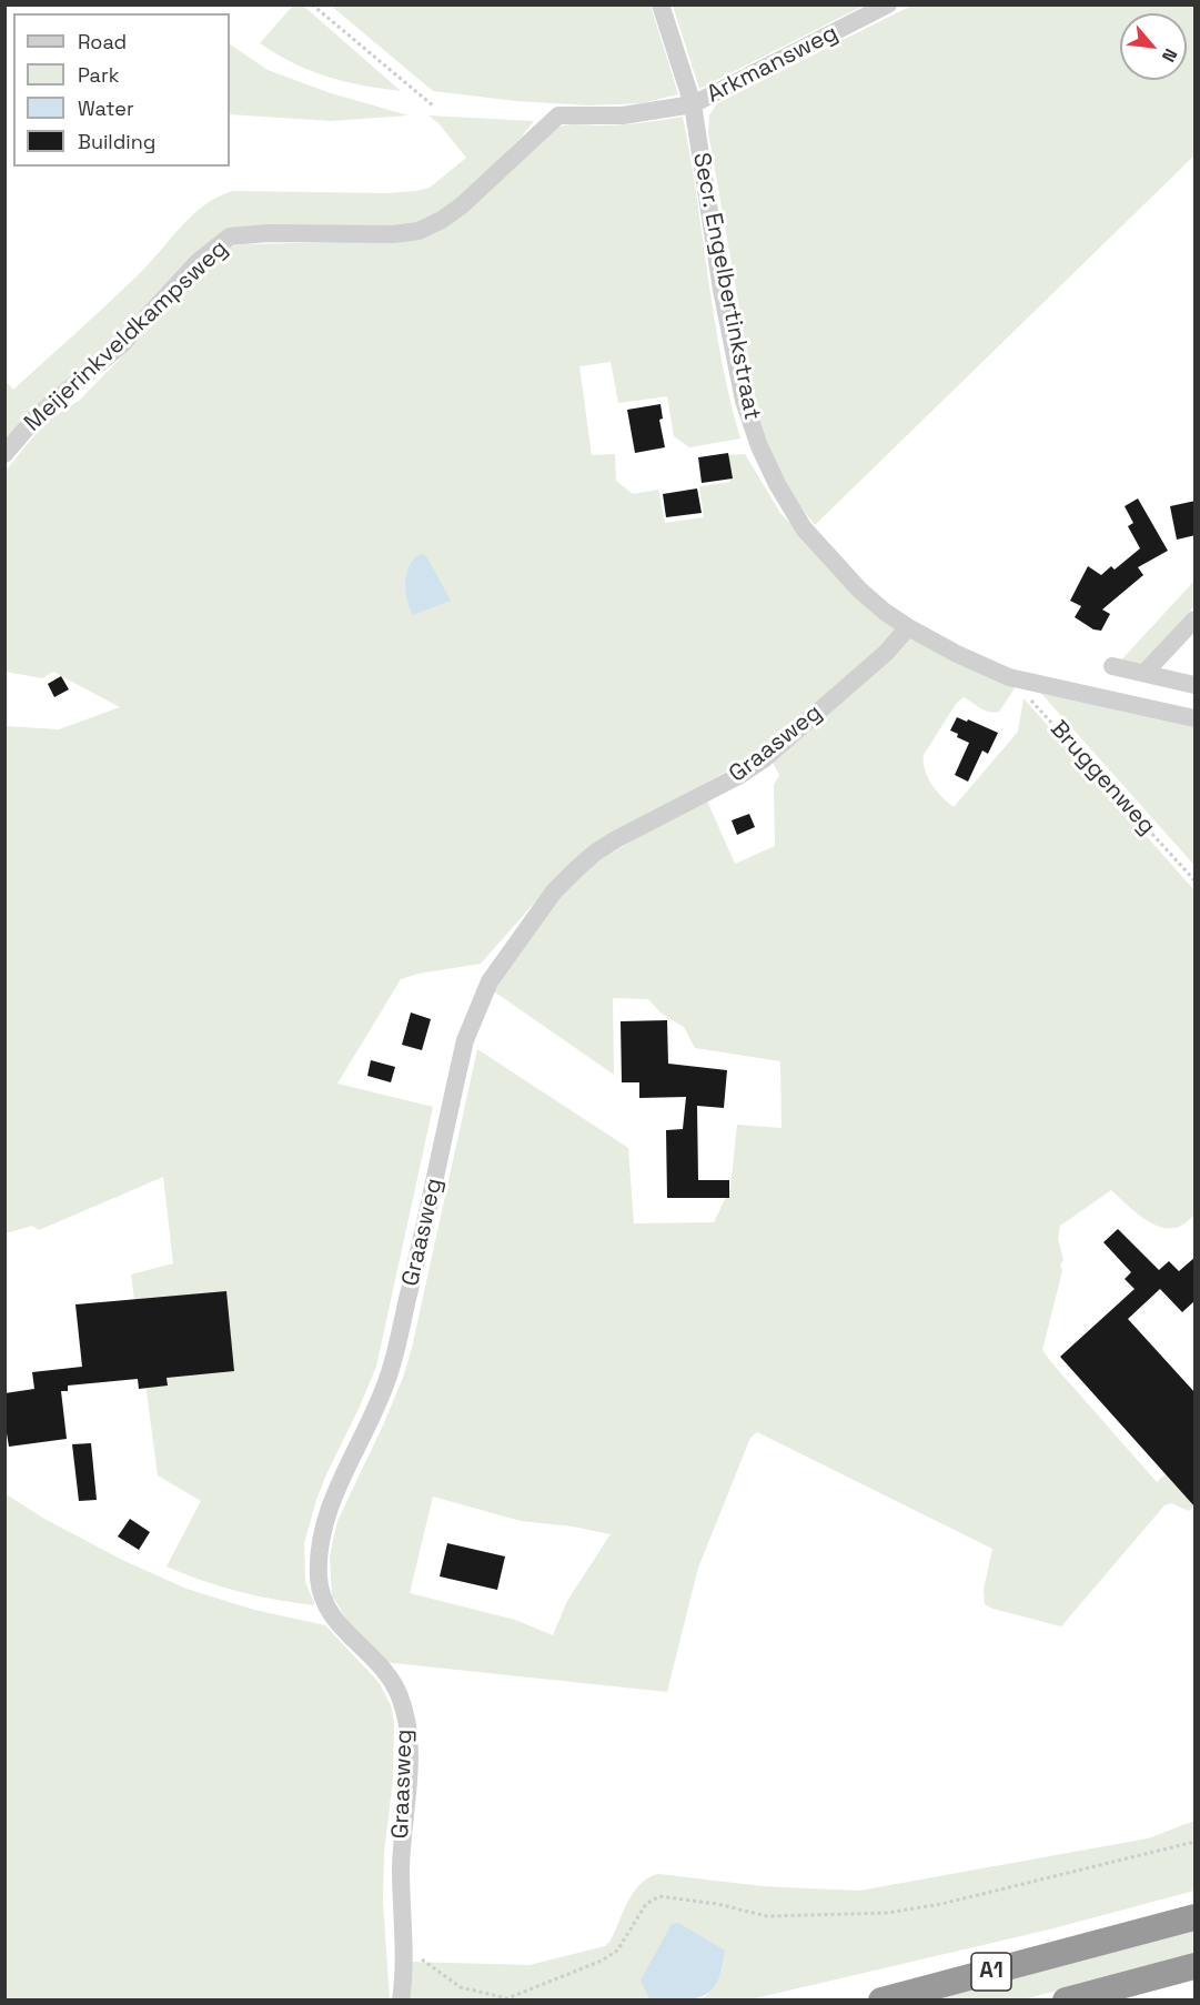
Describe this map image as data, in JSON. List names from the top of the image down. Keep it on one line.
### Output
{"streets":{"highway":["A1"],"street":["Arkmansweg","Secr. Engelbertinkstraat","Meijerinkveldkampsweg","Graasweg"],"path":["Bruggenweg"]},"crossings":[["Arkmansweg","Secr. Engelbertinkstraat"],["Arkmansweg","Meijerinkveldkampsweg"],["Secr. Engelbertinkstraat","Meijerinkveldkampsweg"],["Secr. Engelbertinkstraat","Graasweg"],["Secr. Engelbertinkstraat","Bruggenweg"]],"legend":["Road","Park","Water","Building"],"north":"bottom right"}
